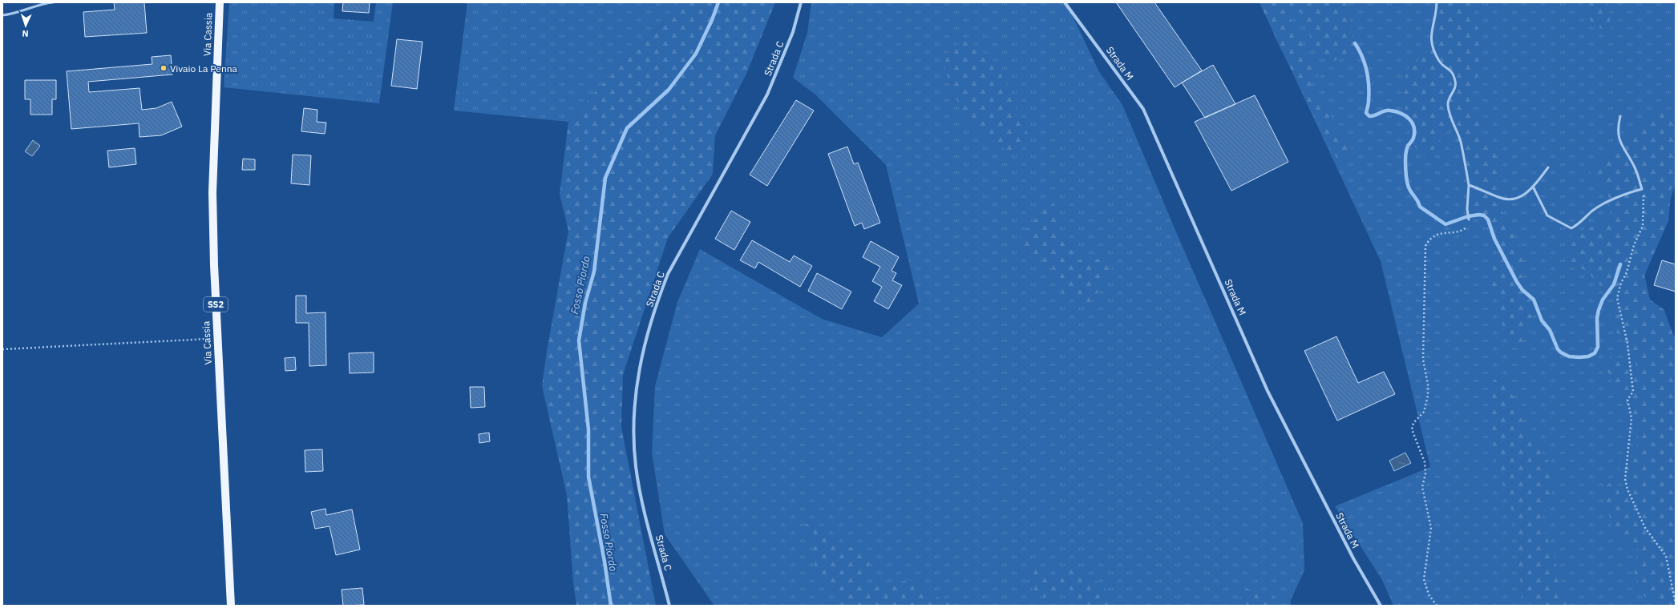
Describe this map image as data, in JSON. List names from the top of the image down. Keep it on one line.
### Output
{"streets":{"main road":["Via Cassia","SS2"],"street":["Strada C","Strada M"]},"water":["Fosso Piordo"],"places":["Vivaio La Penna"],"north":"bottom"}
